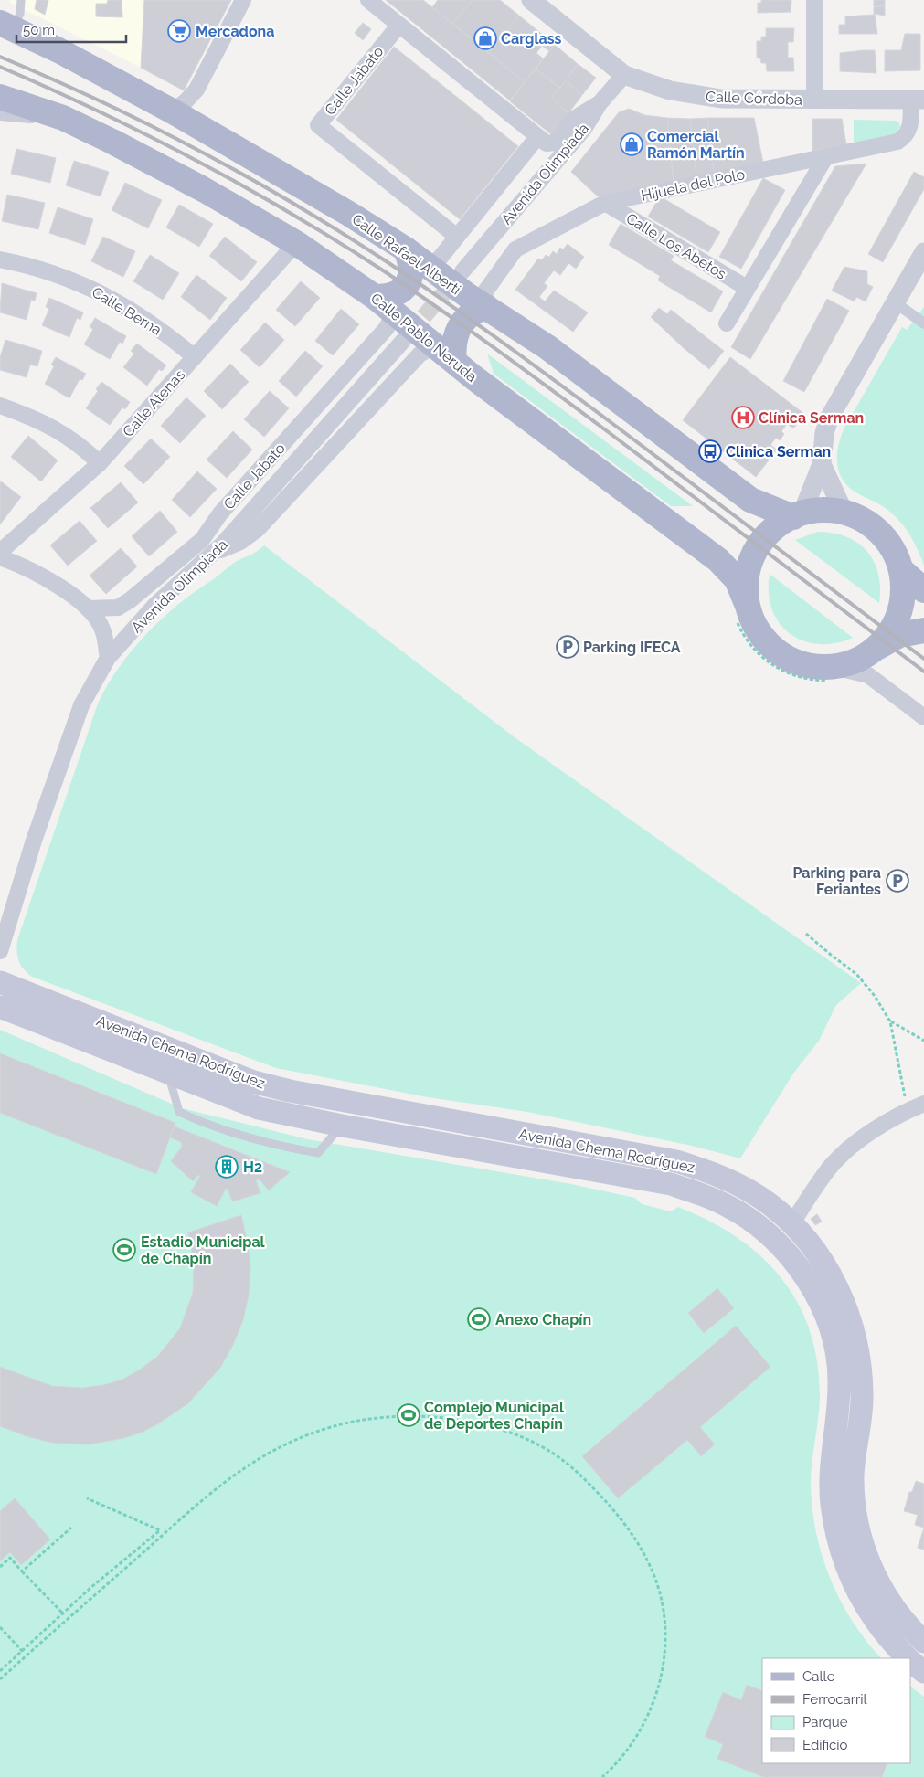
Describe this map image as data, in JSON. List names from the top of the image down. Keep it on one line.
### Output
{"streets":{"main road":["Calle Rafael Alberti","Calle Pablo Neruda","Avenida Chema Rodríguez"],"street":["Calle Jabato","Calle Córdoba","Avenida Olimpiada","Hijuela del Polo","Calle Los Abetos","Calle Berna","Calle Atenas"]},"crossings":[["Calle Jabato","Calle Pablo Neruda"],["Calle Córdoba","Avenida Olimpiada"],["Calle Córdoba","Hijuela del Polo"],["Hijuela del Polo","Calle Los Abetos"],["Hijuela del Polo","Calle Rafael Alberti"],["Calle Rafael Alberti","Calle Pablo Neruda"],["Calle Berna","Calle Atenas"],["Calle Pablo Neruda","Calle Atenas"]],"places":{"supermarket":["Mercadona"],"shop":["Carglass","Comercial Ramón Martín"],"hospital":["Clínica Serman"],"bus stop":["Clinica Serman"],"parking":["Parking IFECA","Parking para Feriantes"],"building":["H2"],"sports":["Estadio Municipal de Chapín","Anexo Chapín","Complejo Municipal de Deportes Chapín"]},"legend":["Calle","Ferrocarril","Parque","Edificio"],"scale_bar":"50 m"}
